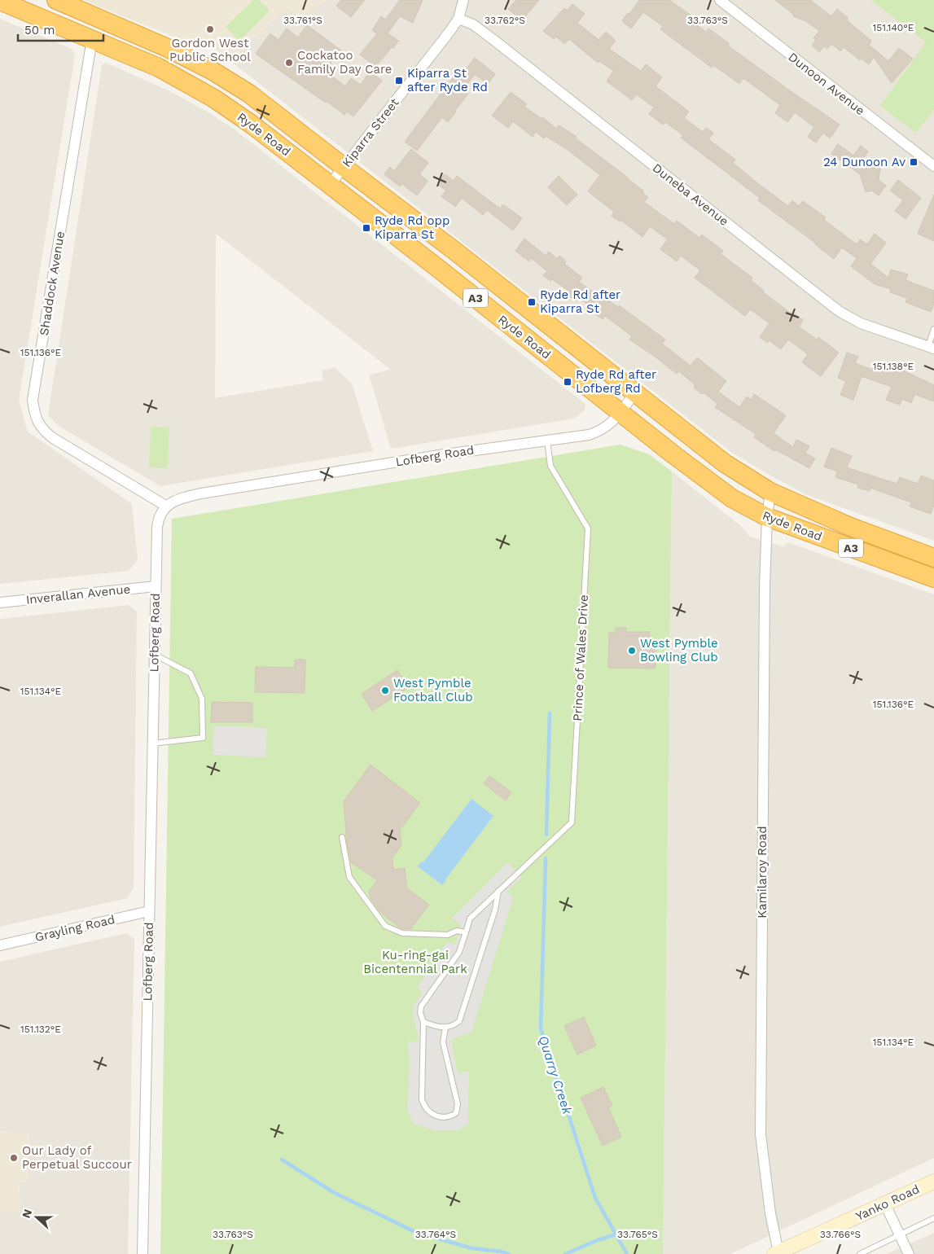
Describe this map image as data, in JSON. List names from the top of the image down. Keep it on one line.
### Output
{"streets":{"highway":["Ryde Road","A3"],"main road":["Yanko Road"],"street":["Dunoon Avenue","Kiparra Street","Duneba Avenue","Shaddock Avenue","Lofberg Road","Inverallan Avenue","Kamilaroy Road","Grayling Road"],"lane":["Prince of Wales Drive"]},"crossings":[["Kiparra Street","Ryde Road"],["Kiparra Street","Duneba Avenue"],["Ryde Road","Shaddock Avenue"],["Ryde Road","Lofberg Road"],["Ryde Road","Kamilaroy Road"],["Shaddock Avenue","Lofberg Road"],["Lofberg Road","Inverallan Avenue"],["Lofberg Road","Prince of Wales Drive"],["Lofberg Road","Grayling Road"],["Kamilaroy Road","Yanko Road"]],"water":["Quarry Creek"],"parks":["Ku-ring-gai Bicentennial Park"],"places":{"other":["Gordon West Public School","Cockatoo Family Day Care","West Pymble Bowling Club","West Pymble Football Club","Our Lady of Perpetual Succour"],"transit":["Kiparra St after Ryde Rd","24 Dunoon Av","Ryde Rd opp Kiparra St","Ryde Rd after Kiparra St","Ryde Rd after Lofberg Rd"]},"scale_bar":"50 m","north":"left","coordinates":["33.762°S","33.763°S","33.761°S","151.140°E","151.136°E","151.138°E","151.134°E","151.132°E","33.764°S","33.765°S","33.766°S"]}
